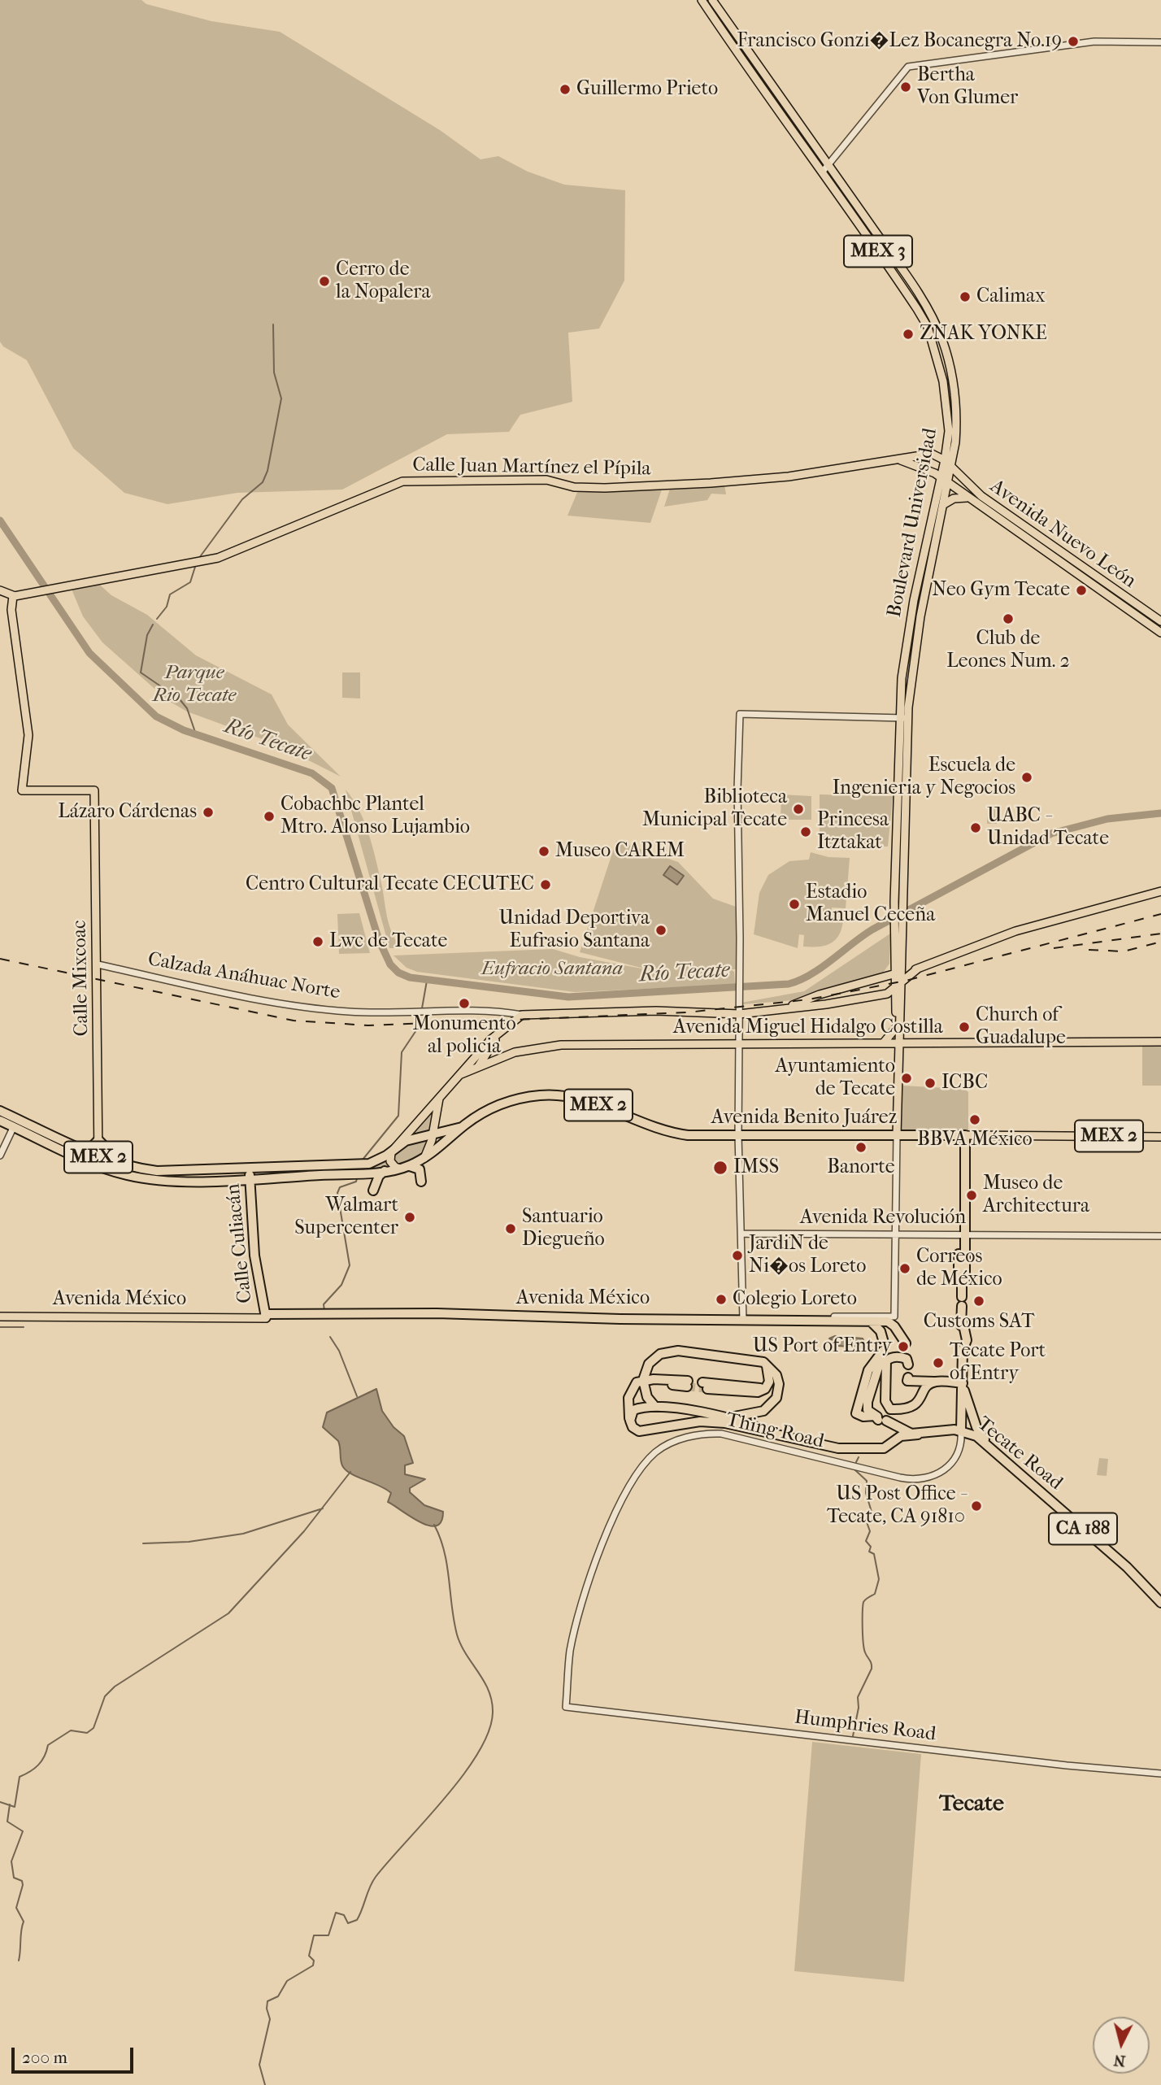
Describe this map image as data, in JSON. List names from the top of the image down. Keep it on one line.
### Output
{"streets":{"highway":["MEX 2","Avenida Benito Juárez","Calle Culiacán","Avenida México","Tecate Road","CA 188"],"main road":["MEX 3","Calle Juan Martínez el Pípila","Boulevard Universidad","Avenida Nuevo León","Calle Mixcoac","Avenida Miguel Hidalgo Costilla"],"street":["Calzada Anáhuac Norte","Avenida Revolución","Thing Road","Humphries Road"]},"crossings":[["MEX 3","Boulevard Universidad"],["MEX 3","Avenida Miguel Hidalgo Costilla"],["MEX 3","Avenida Benito Juárez"],["Calle Juan Martínez el Pípila","Boulevard Universidad"],["Calle Juan Martínez el Pípila","Avenida Nuevo León"],["Calle Juan Martínez el Pípila","Calle Mixcoac"],["Boulevard Universidad","Avenida Nuevo León"],["Calzada Anáhuac Norte","Calle Mixcoac"],["Calle Mixcoac","MEX 2"],["MEX 2","Avenida Benito Juárez"],["MEX 2","Calle Culiacán"],["Avenida Benito Juárez","Tecate Road"],["Avenida Revolución","Tecate Road"],["Calle Culiacán","Avenida México"],["Thing Road","Tecate Road"],["Thing Road","Humphries Road"],["Tecate Road","CA 188"]],"districts":["Tecate"],"water":["Río Tecate"],"parks":["Parque Rio Tecate","Eufracio Santana"],"places":["Francisco Gonzi�Lez Bocanegra No.19","Bertha Von Glumer","Guillermo Prieto","Cerro de la Nopalera","Calimax","ZNAK YONKE","Neo Gym Tecate","Club de Leones Num. 2","Escuela de Ingenieria y Negocios","Biblioteca Municipal Tecate","Lázaro Cárdenas","Cobachbc Plantel Mtro. Alonso Lujambio","UABC - Unidad Tecate","Princesa Itztakat","Museo CAREM","Centro Cultural Tecate CECUTEC","Estadio Manuel Ceceña","Unidad Deportiva Eufrasio Santana","Lwc de Tecate","Monumento al policia","Church of Guadalupe","Ayuntamiento de Tecate","ICBC","BBVA México","Banorte","IMSS","Museo de Architectura","Walmart Supercenter","Santuario Diegueño","JardiN de Ni�os Loreto","Correos de México","Colegio Loreto","Customs SAT","US Port of Entry","Tecate Port of Entry","US Post Office - Tecate, CA 91810"],"scale_bar":"200 m","north":"bottom"}
